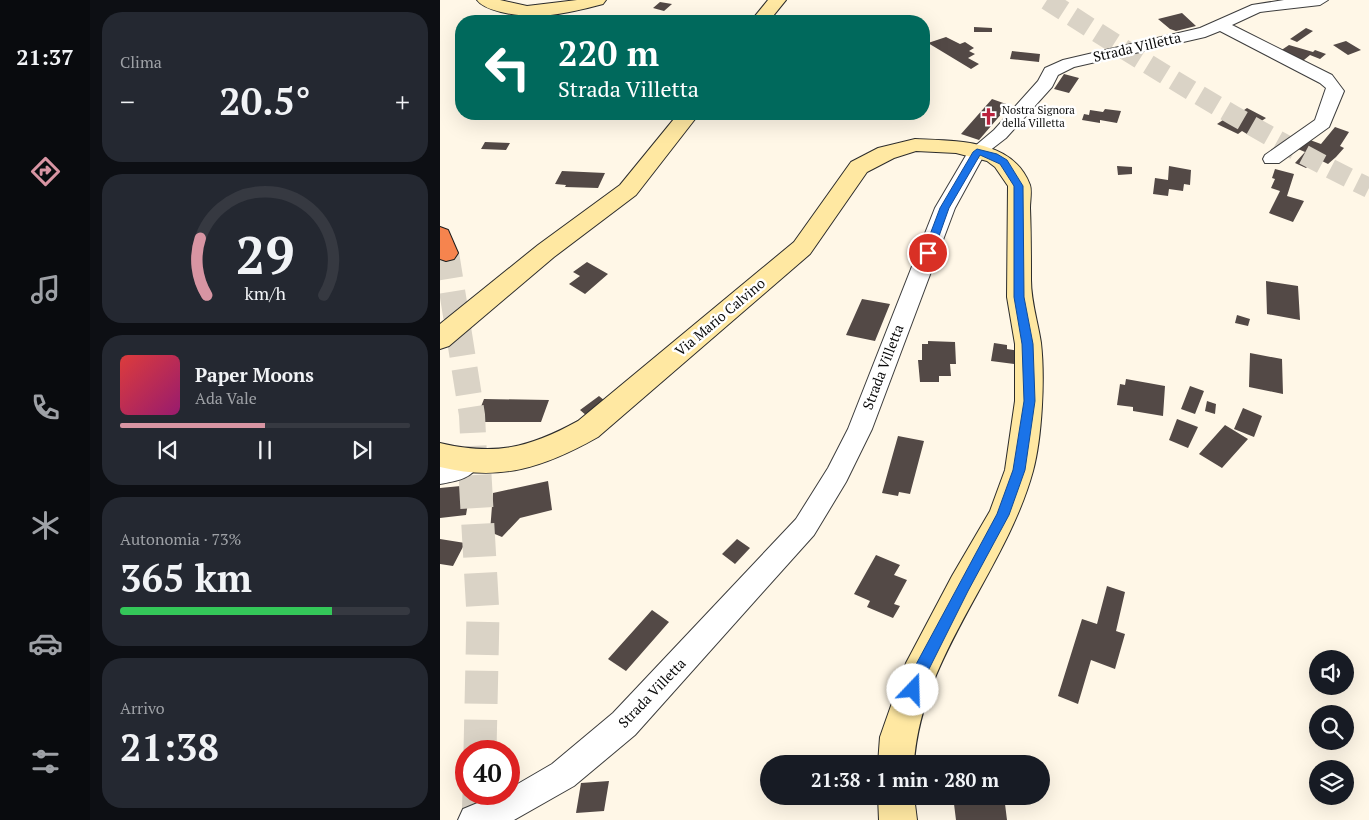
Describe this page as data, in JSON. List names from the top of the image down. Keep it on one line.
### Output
{"streets":{"street":["Strada Villetta","Via Mario Calvino"]},"crossings":[["Strada Villetta","Via Mario Calvino"]],"places":{"church":["Nostra Signora della Villetta"]},"page":{"tabs":"21:37","tile":["Clima",["Autonomia · 73%","365 km"],["Arrivo","21:38"]],"turn":["220 m","Strada Villetta"],"heat":["−","20.5°","+"],"song":["Paper Moons","Ada Vale"],"limit":"40","trip":"21:38 · 1 min · 280 m","gauge":["29","km/h"]}}
